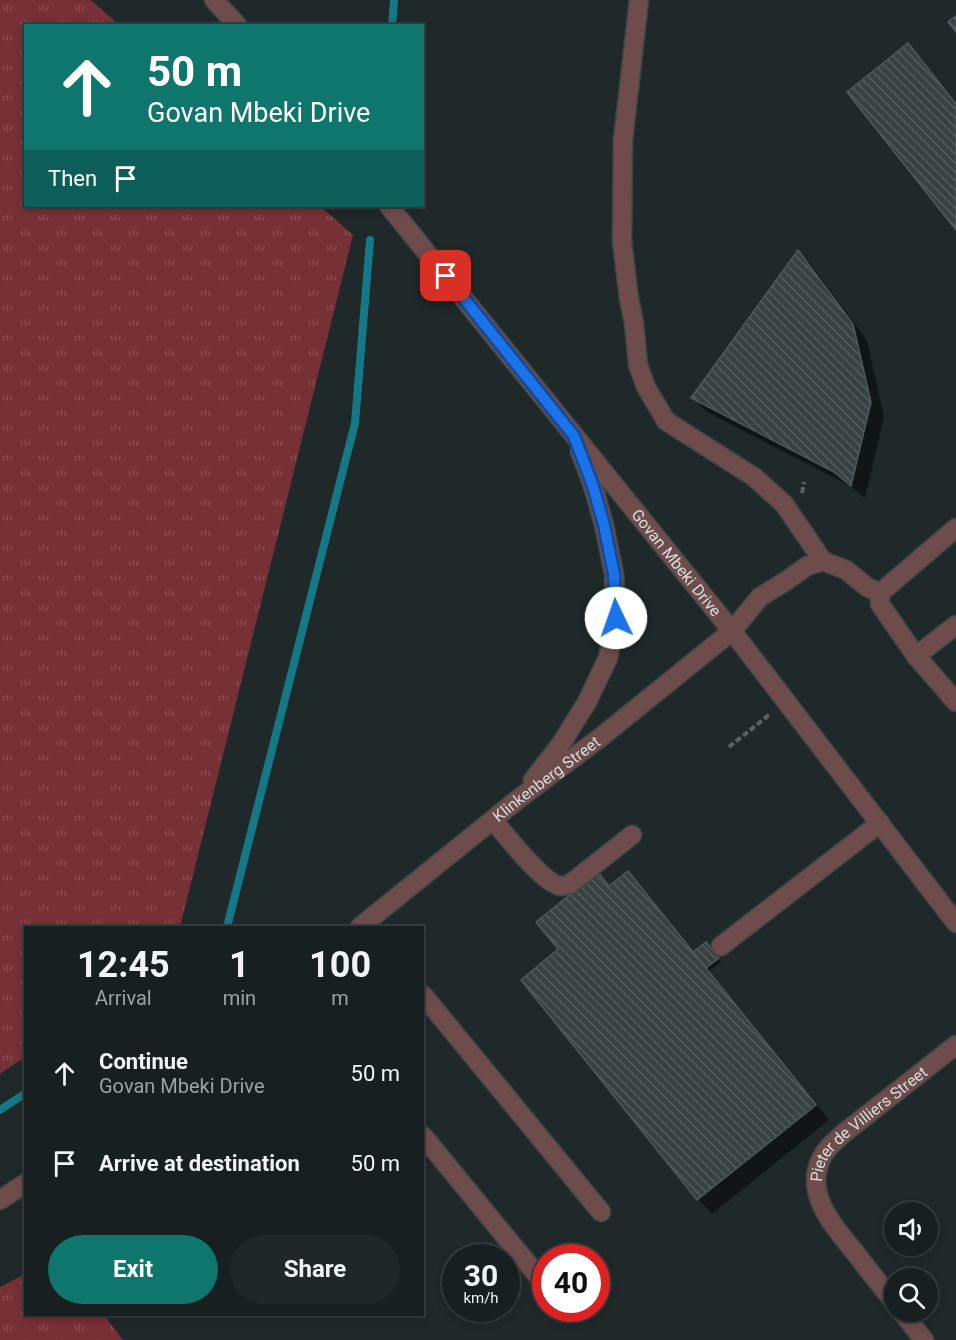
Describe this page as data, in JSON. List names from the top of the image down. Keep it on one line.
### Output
{"streets":{"street":["Govan Mbeki Drive","Klinkenberg Street","Pieter de Villiers Street"]},"crossings":[["Govan Mbeki Drive","Klinkenberg Street"]],"page":{"turn":["50 m","Govan Mbeki Drive"],"then":"Then","eta":["12:45","Arrival","1","min","100","m"],"list":[{"name":"Continue","note":"Govan Mbeki Drive","value":"50 m"},{"name":"Arrive at destination","value":"50 m"}],"buttons":["Exit","Share"],"speed":"30 km/h","limit":"40"}}
